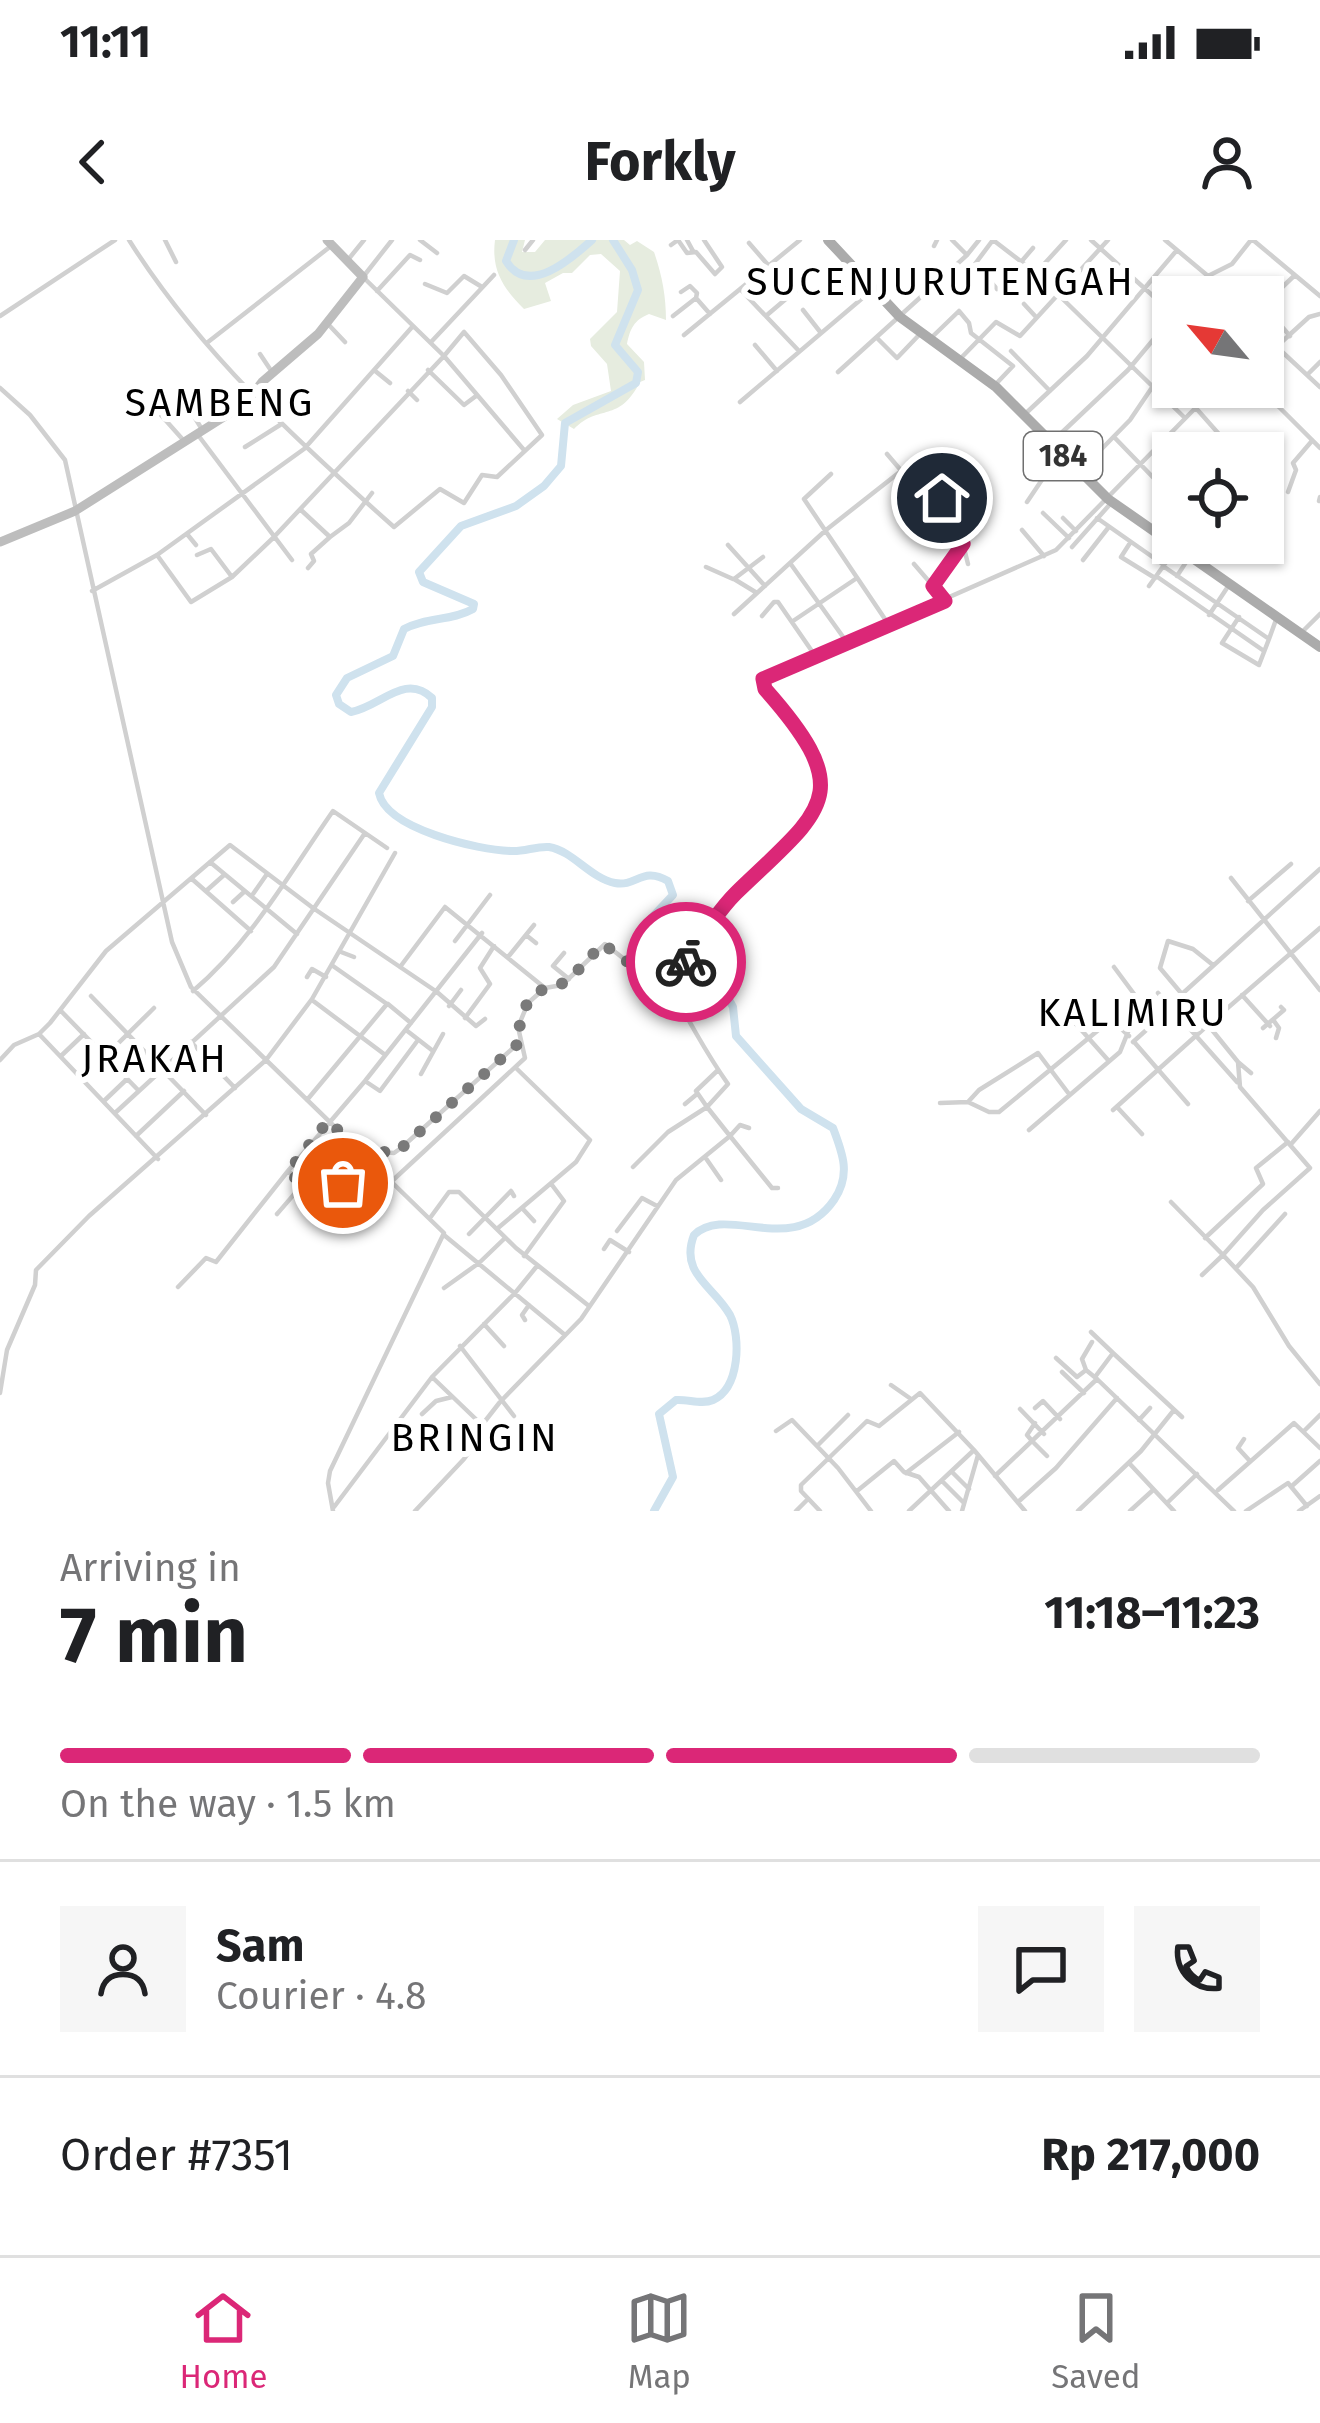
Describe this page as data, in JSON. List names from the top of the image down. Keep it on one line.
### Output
{"streets":{"main road":["184"]},"districts":["SUCENJURUTENGAH","SAMBENG","KALIMIRU","JRAKAH","BRINGIN"],"north":"top left","page":{"status":"11:11","header":"Forkly","heading":["7 min","Arriving in","11:18–11:23"],"panel":["Sam","Courier · 4.8","Order #7351","Rp 217,000"],"bar":"On the way · 1.5 km","tabs":["Home","Map","Saved"]}}
